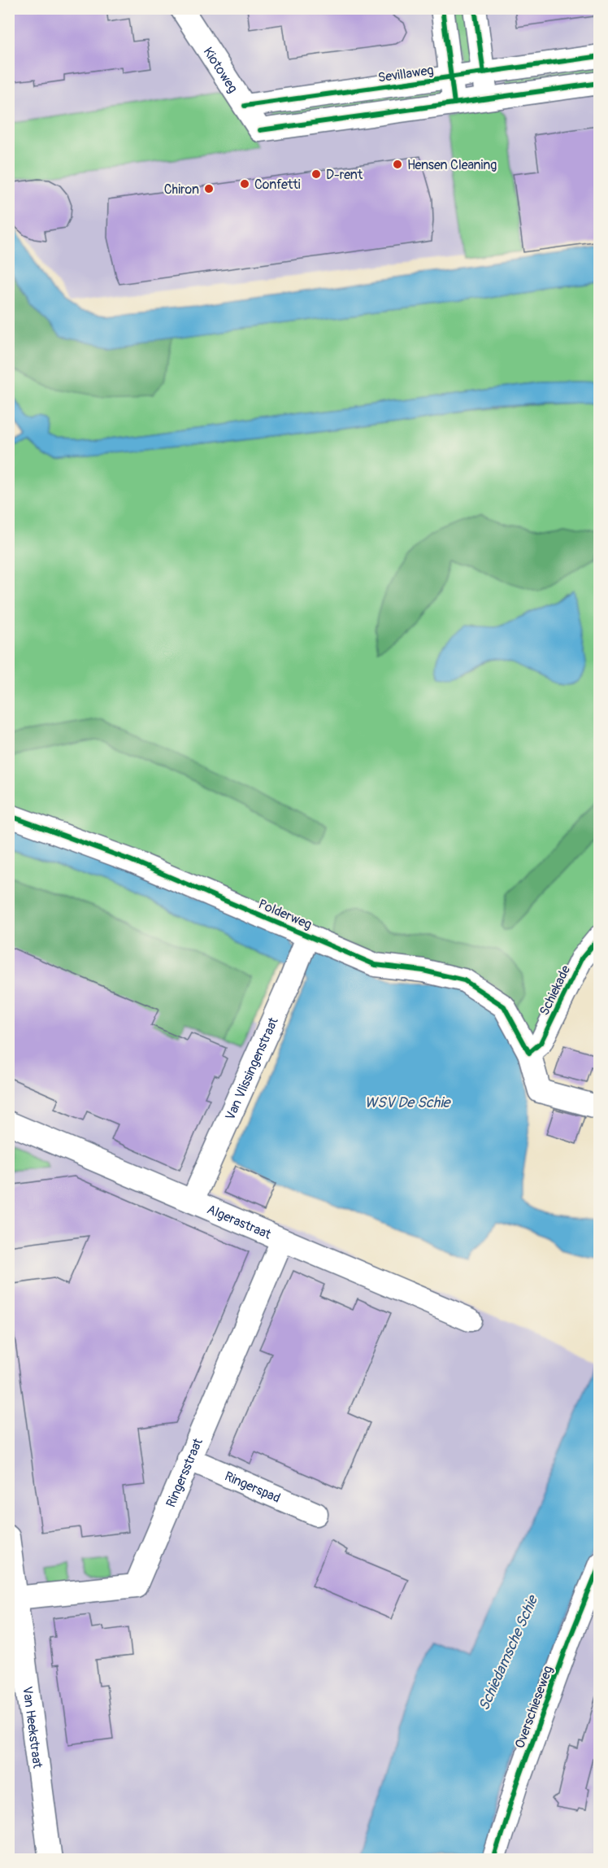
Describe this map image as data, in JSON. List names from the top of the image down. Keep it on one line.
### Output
{"streets":{"street":["Kiotoweg","Sevillaweg","Polderweg","Schiekade","Van Vlissingenstraat","Algerastraat","Ringersstraat","Ringerspad","Overschieseweg","Van Heekstraat"]},"crossings":[["Kiotoweg","Sevillaweg"],["Polderweg","Schiekade"],["Polderweg","Van Vlissingenstraat"],["Van Vlissingenstraat","Algerastraat"],["Algerastraat","Ringersstraat"],["Ringersstraat","Ringerspad"],["Ringersstraat","Van Heekstraat"]],"water":["WSV De Schie","Schiedamsche Schie"],"places":["Hensen Cleaning","D-rent","Confetti","Chiron"]}
